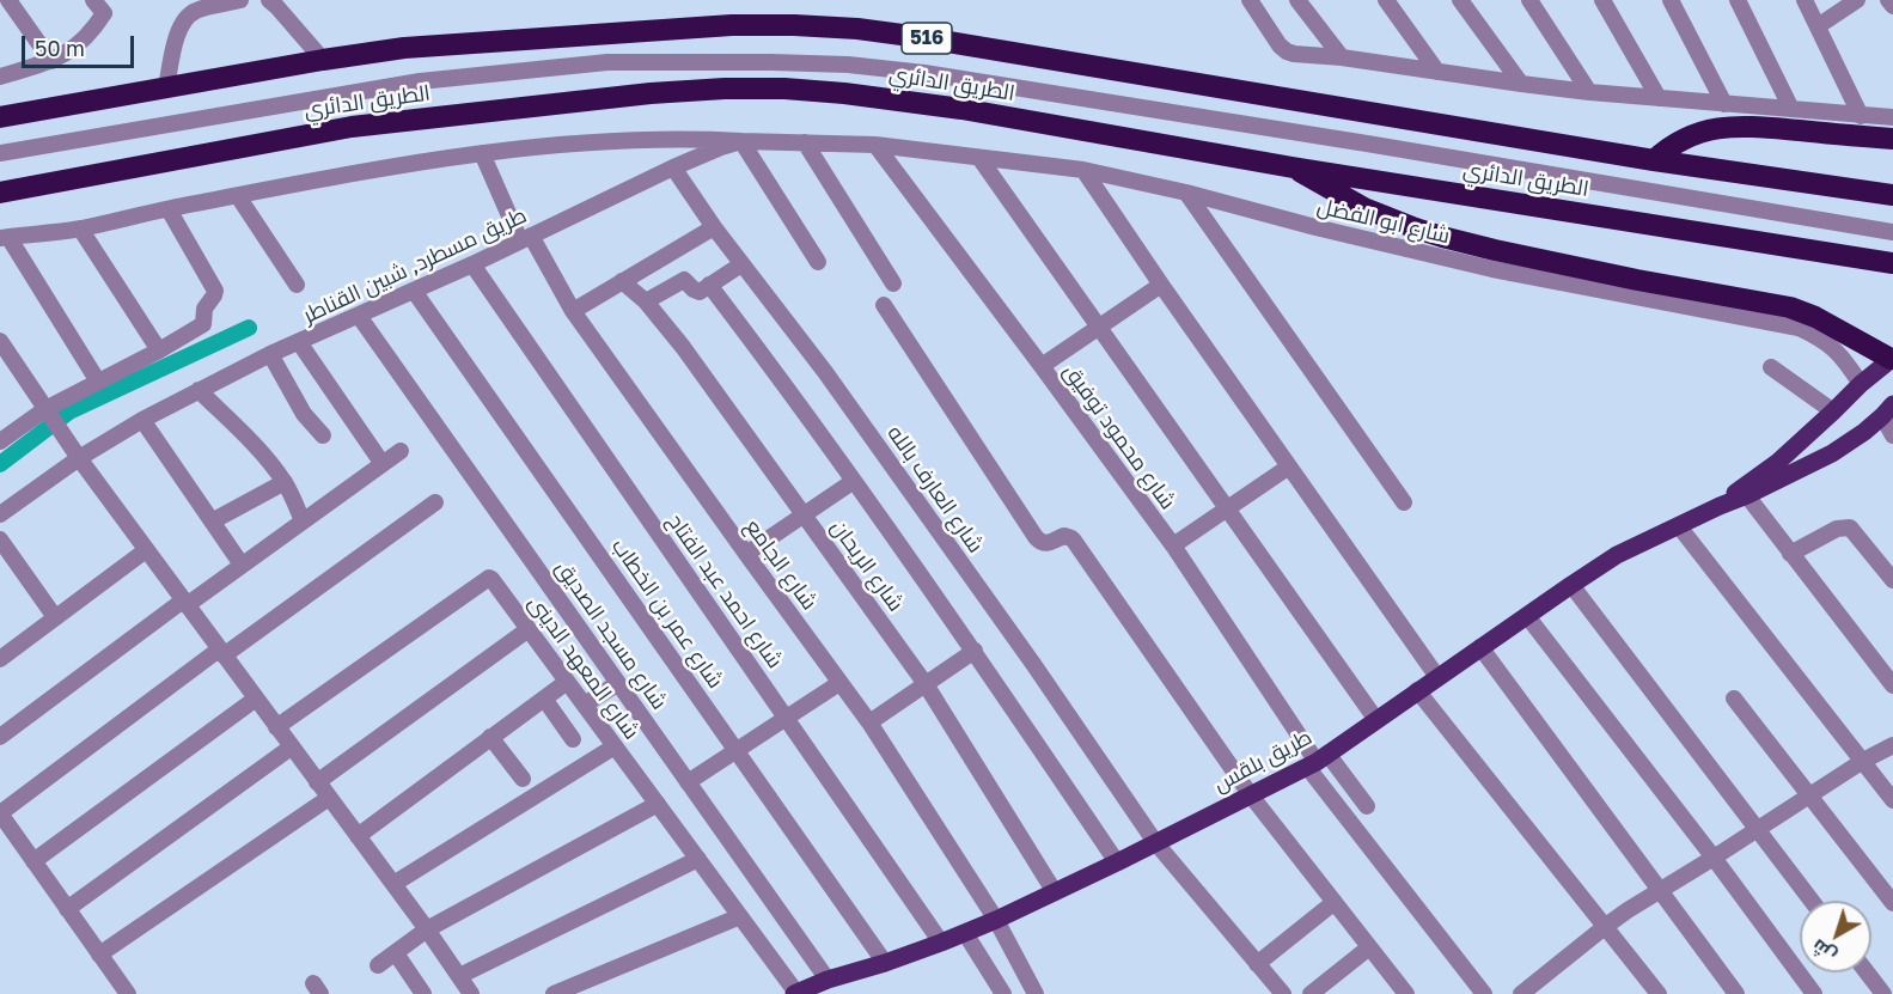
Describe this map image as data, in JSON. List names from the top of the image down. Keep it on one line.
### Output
{"streets":{"highway":["516","الطريق الدائري"],"main road":["طريق بلقس"],"street":["شارع ابو الفضل","طريق مسطرد, شبين القناطر","شارع محمود توفيق","شارع العارف بالله","شارع الجامع","شارع الريحان","شارع احمد عبد الفتاح","شارع عمر بن الخطاب","شارع مسجد الصديق","شارع المعهد الدينى"]},"crossings":[["شارع ابو الفضل","طريق مسطرد, شبين القناطر"],["شارع ابو الفضل","شارع محمود توفيق"],["طريق مسطرد, شبين القناطر","شارع محمود توفيق"],["طريق مسطرد, شبين القناطر","شارع العارف بالله"],["طريق مسطرد, شبين القناطر","شارع الجامع"],["طريق مسطرد, شبين القناطر","شارع احمد عبد الفتاح"],["طريق مسطرد, شبين القناطر","شارع عمر بن الخطاب"],["طريق مسطرد, شبين القناطر","شارع مسجد الصديق"],["شارع محمود توفيق","طريق بلقس"],["شارع العارف بالله","طريق بلقس"],["شارع الجامع","طريق بلقس"],["شارع الريحان","طريق بلقس"],["شارع احمد عبد الفتاح","طريق بلقس"],["شارع عمر بن الخطاب","طريق بلقس"],["شارع مسجد الصديق","طريق بلقس"],["شارع المعهد الدينى","طريق بلقس"]],"scale_bar":"50 m","north":"bottom left"}
